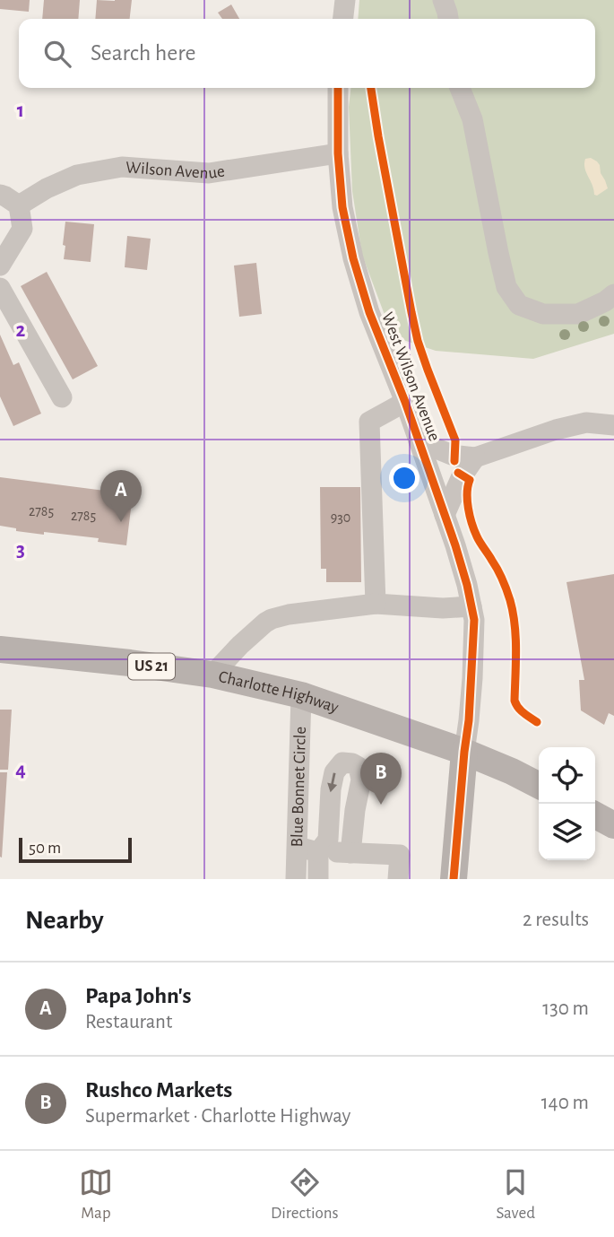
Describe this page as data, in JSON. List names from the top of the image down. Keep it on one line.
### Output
{"streets":{"main road":["US 21","Charlotte Highway"],"street":["Wilson Avenue","West Wilson Avenue","Blue Bonnet Circle"]},"crossings":[["Wilson Avenue","West Wilson Avenue"],["West Wilson Avenue","Charlotte Highway"],["Charlotte Highway","Blue Bonnet Circle"]],"house_numbers":["2785","2785","930"],"scale_bar":"50 m","page":{"search":"Search here","pins":["A","B"],"scale":"50 m","heading":["Nearby","2 results"],"list":[{"mark":"A","name":"Papa John's","note":"Restaurant","value":"130 m"},{"mark":"B","name":"Rushco Markets","note":"Supermarket · Charlotte Highway","value":"140 m"}],"nav":["Map","Directions","Saved"]},"grid":{"rows":["1","2","3","4"]}}
